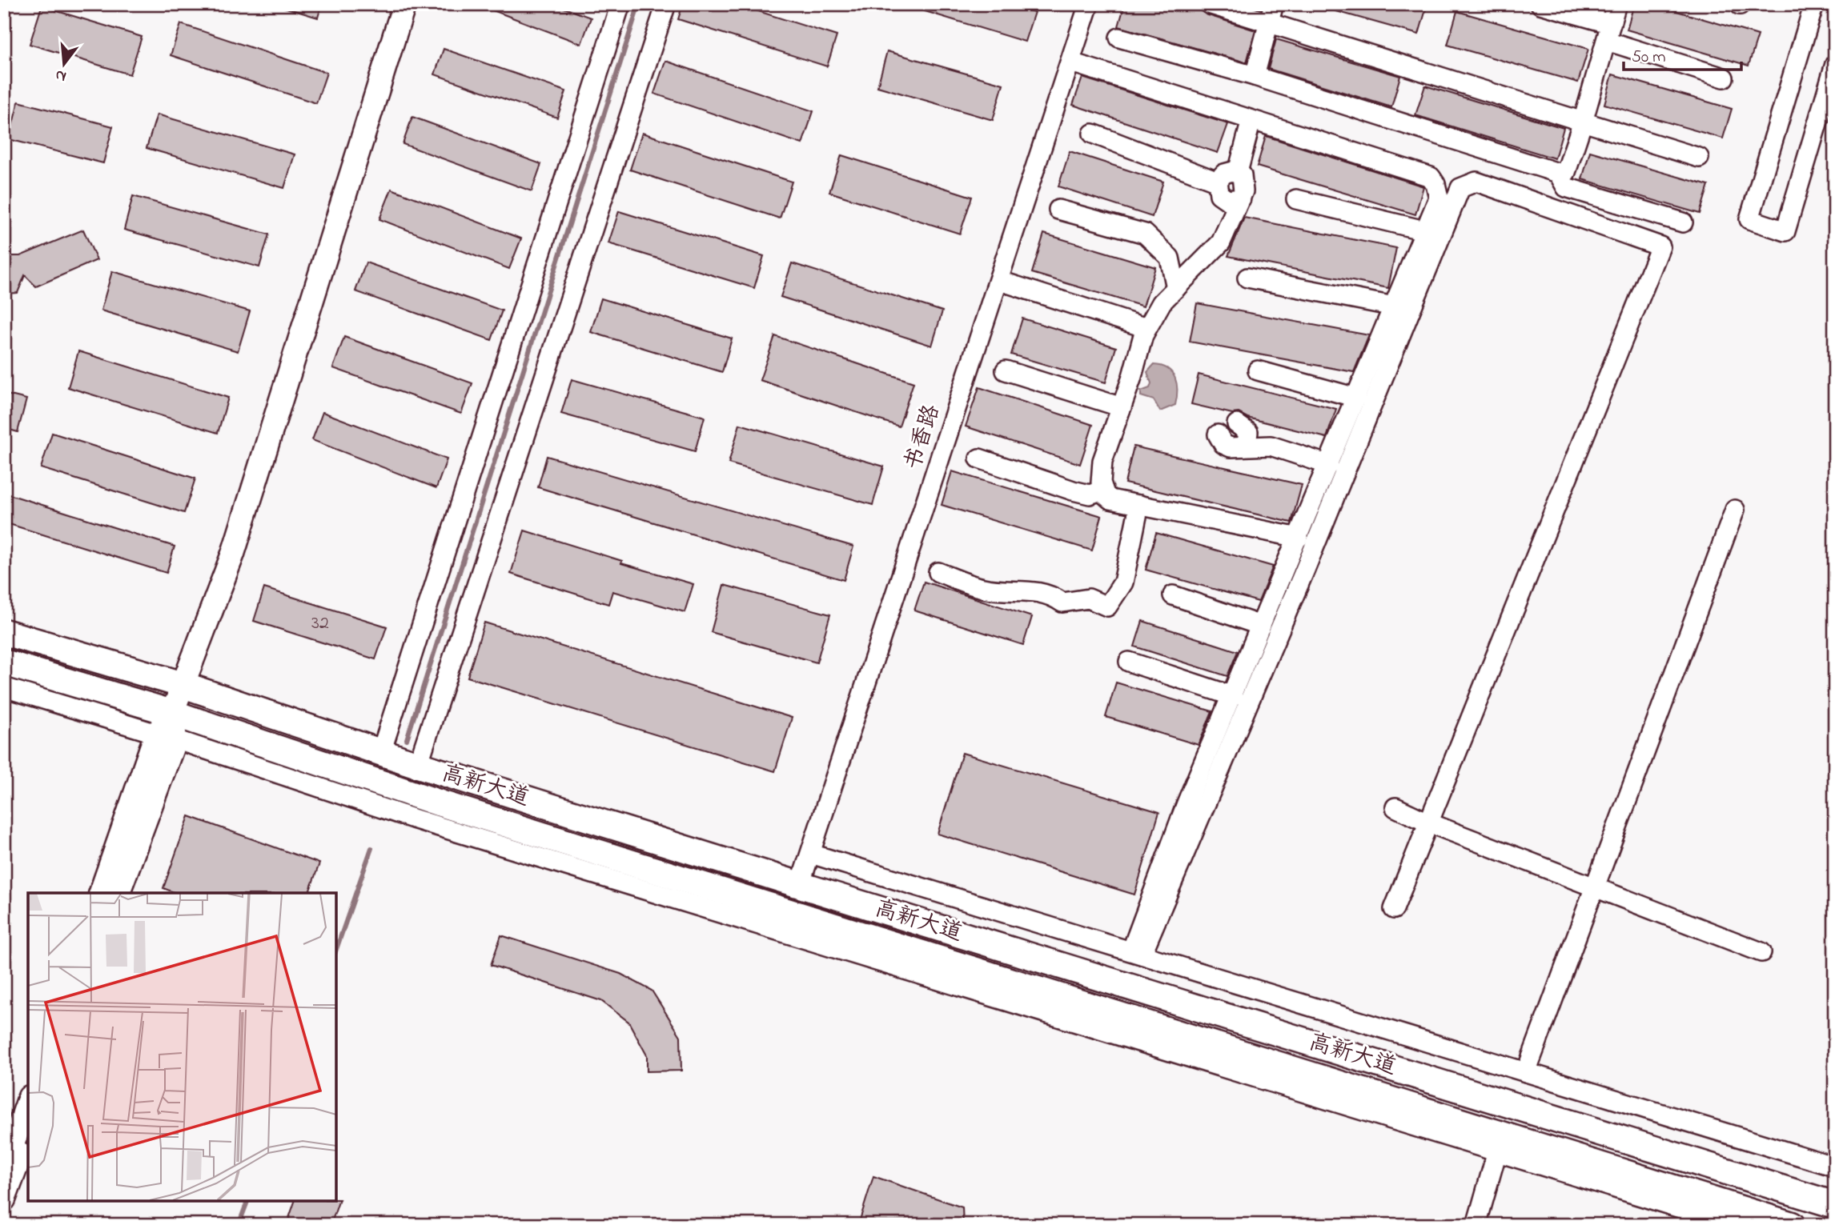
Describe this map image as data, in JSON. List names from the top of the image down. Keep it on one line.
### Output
{"streets":{"highway":["高新大道"],"street":["书香路"]},"crossings":[["书香路","高新大道"]],"house_numbers":["32"],"scale_bar":"50 m","north":"bottom"}
